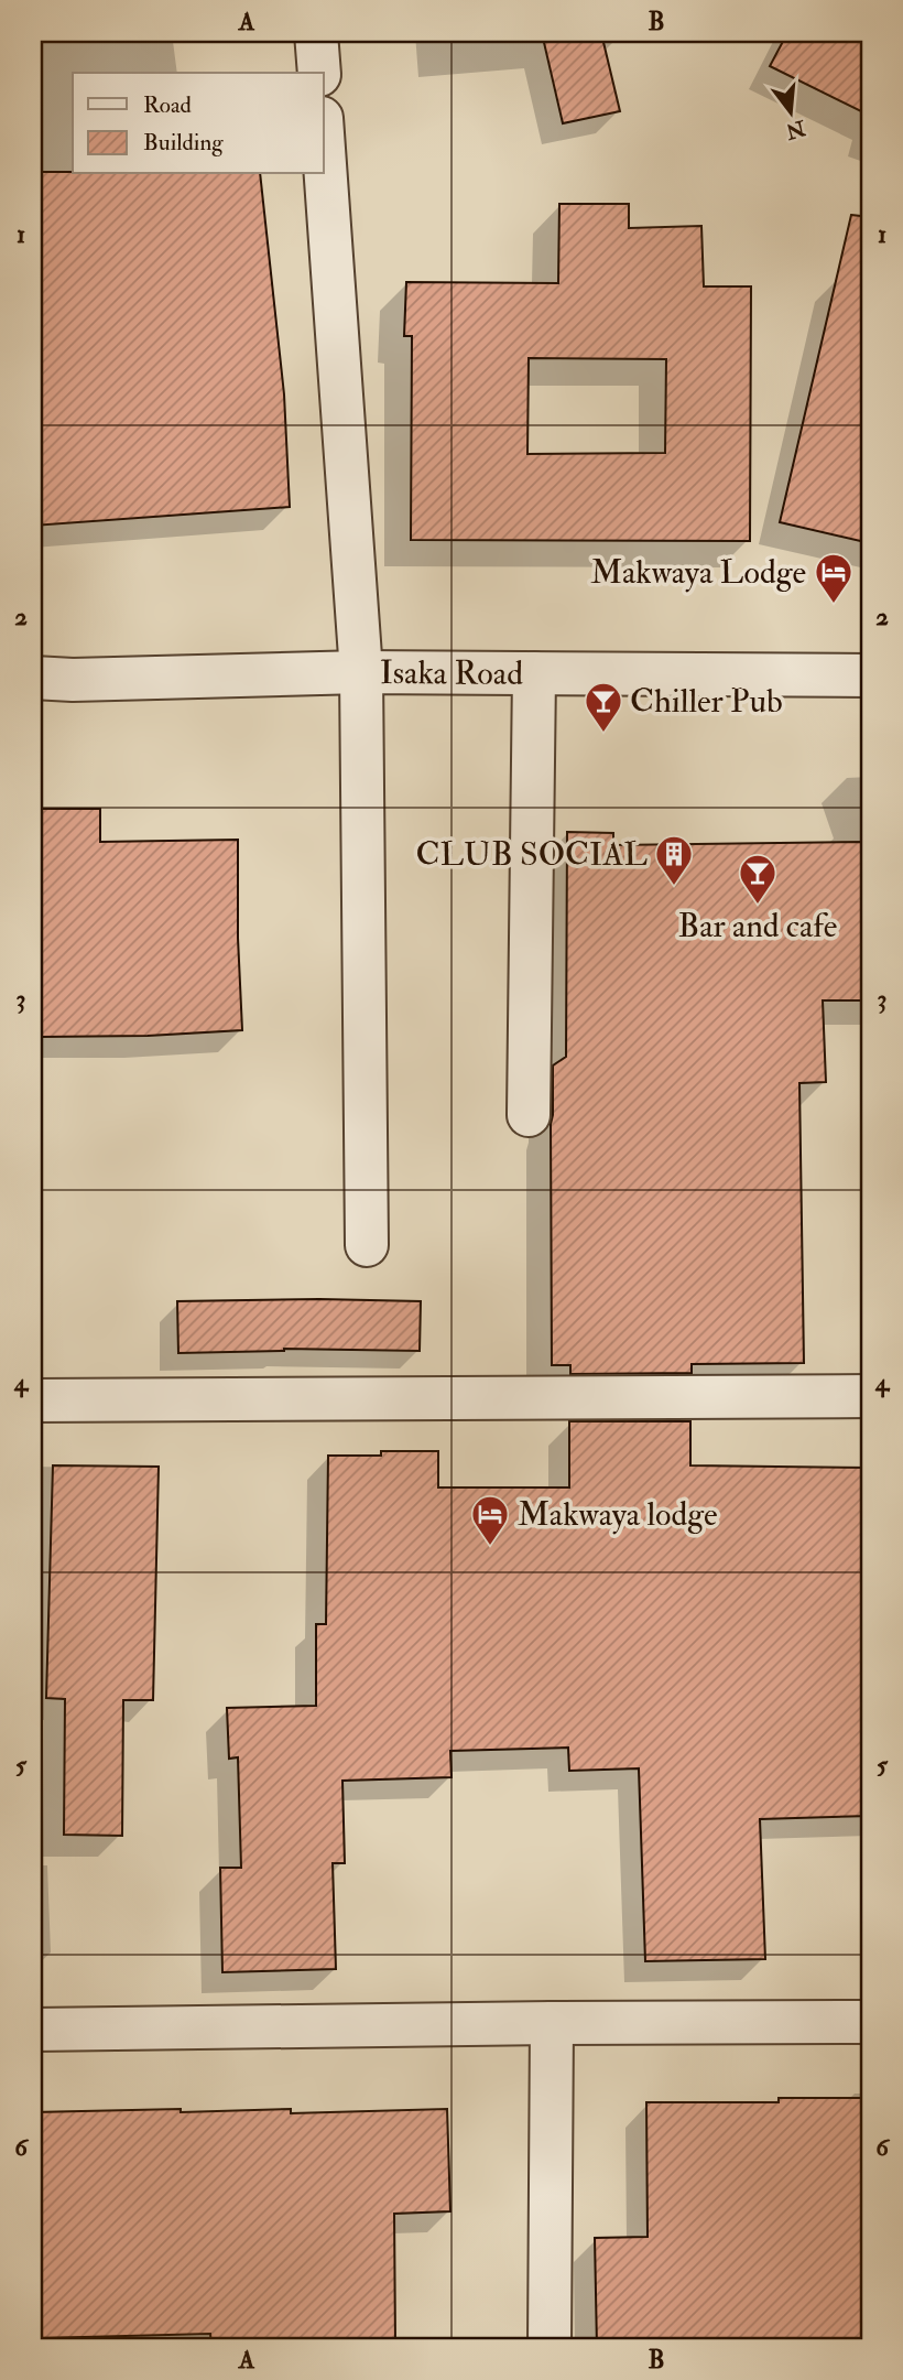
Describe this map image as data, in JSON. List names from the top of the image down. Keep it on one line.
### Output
{"streets":{"street":["Isaka Road"]},"places":{"hotel":["Makwaya Lodge","Makwaya lodge"],"bar":["Chiller Pub","Bar and cafe"],"building":["CLUB SOCIAL"]},"legend":["Road","Building"],"north":"bottom","grid":{"columns":["A","B"],"rows":["1","2","3","4","5","6"]}}
